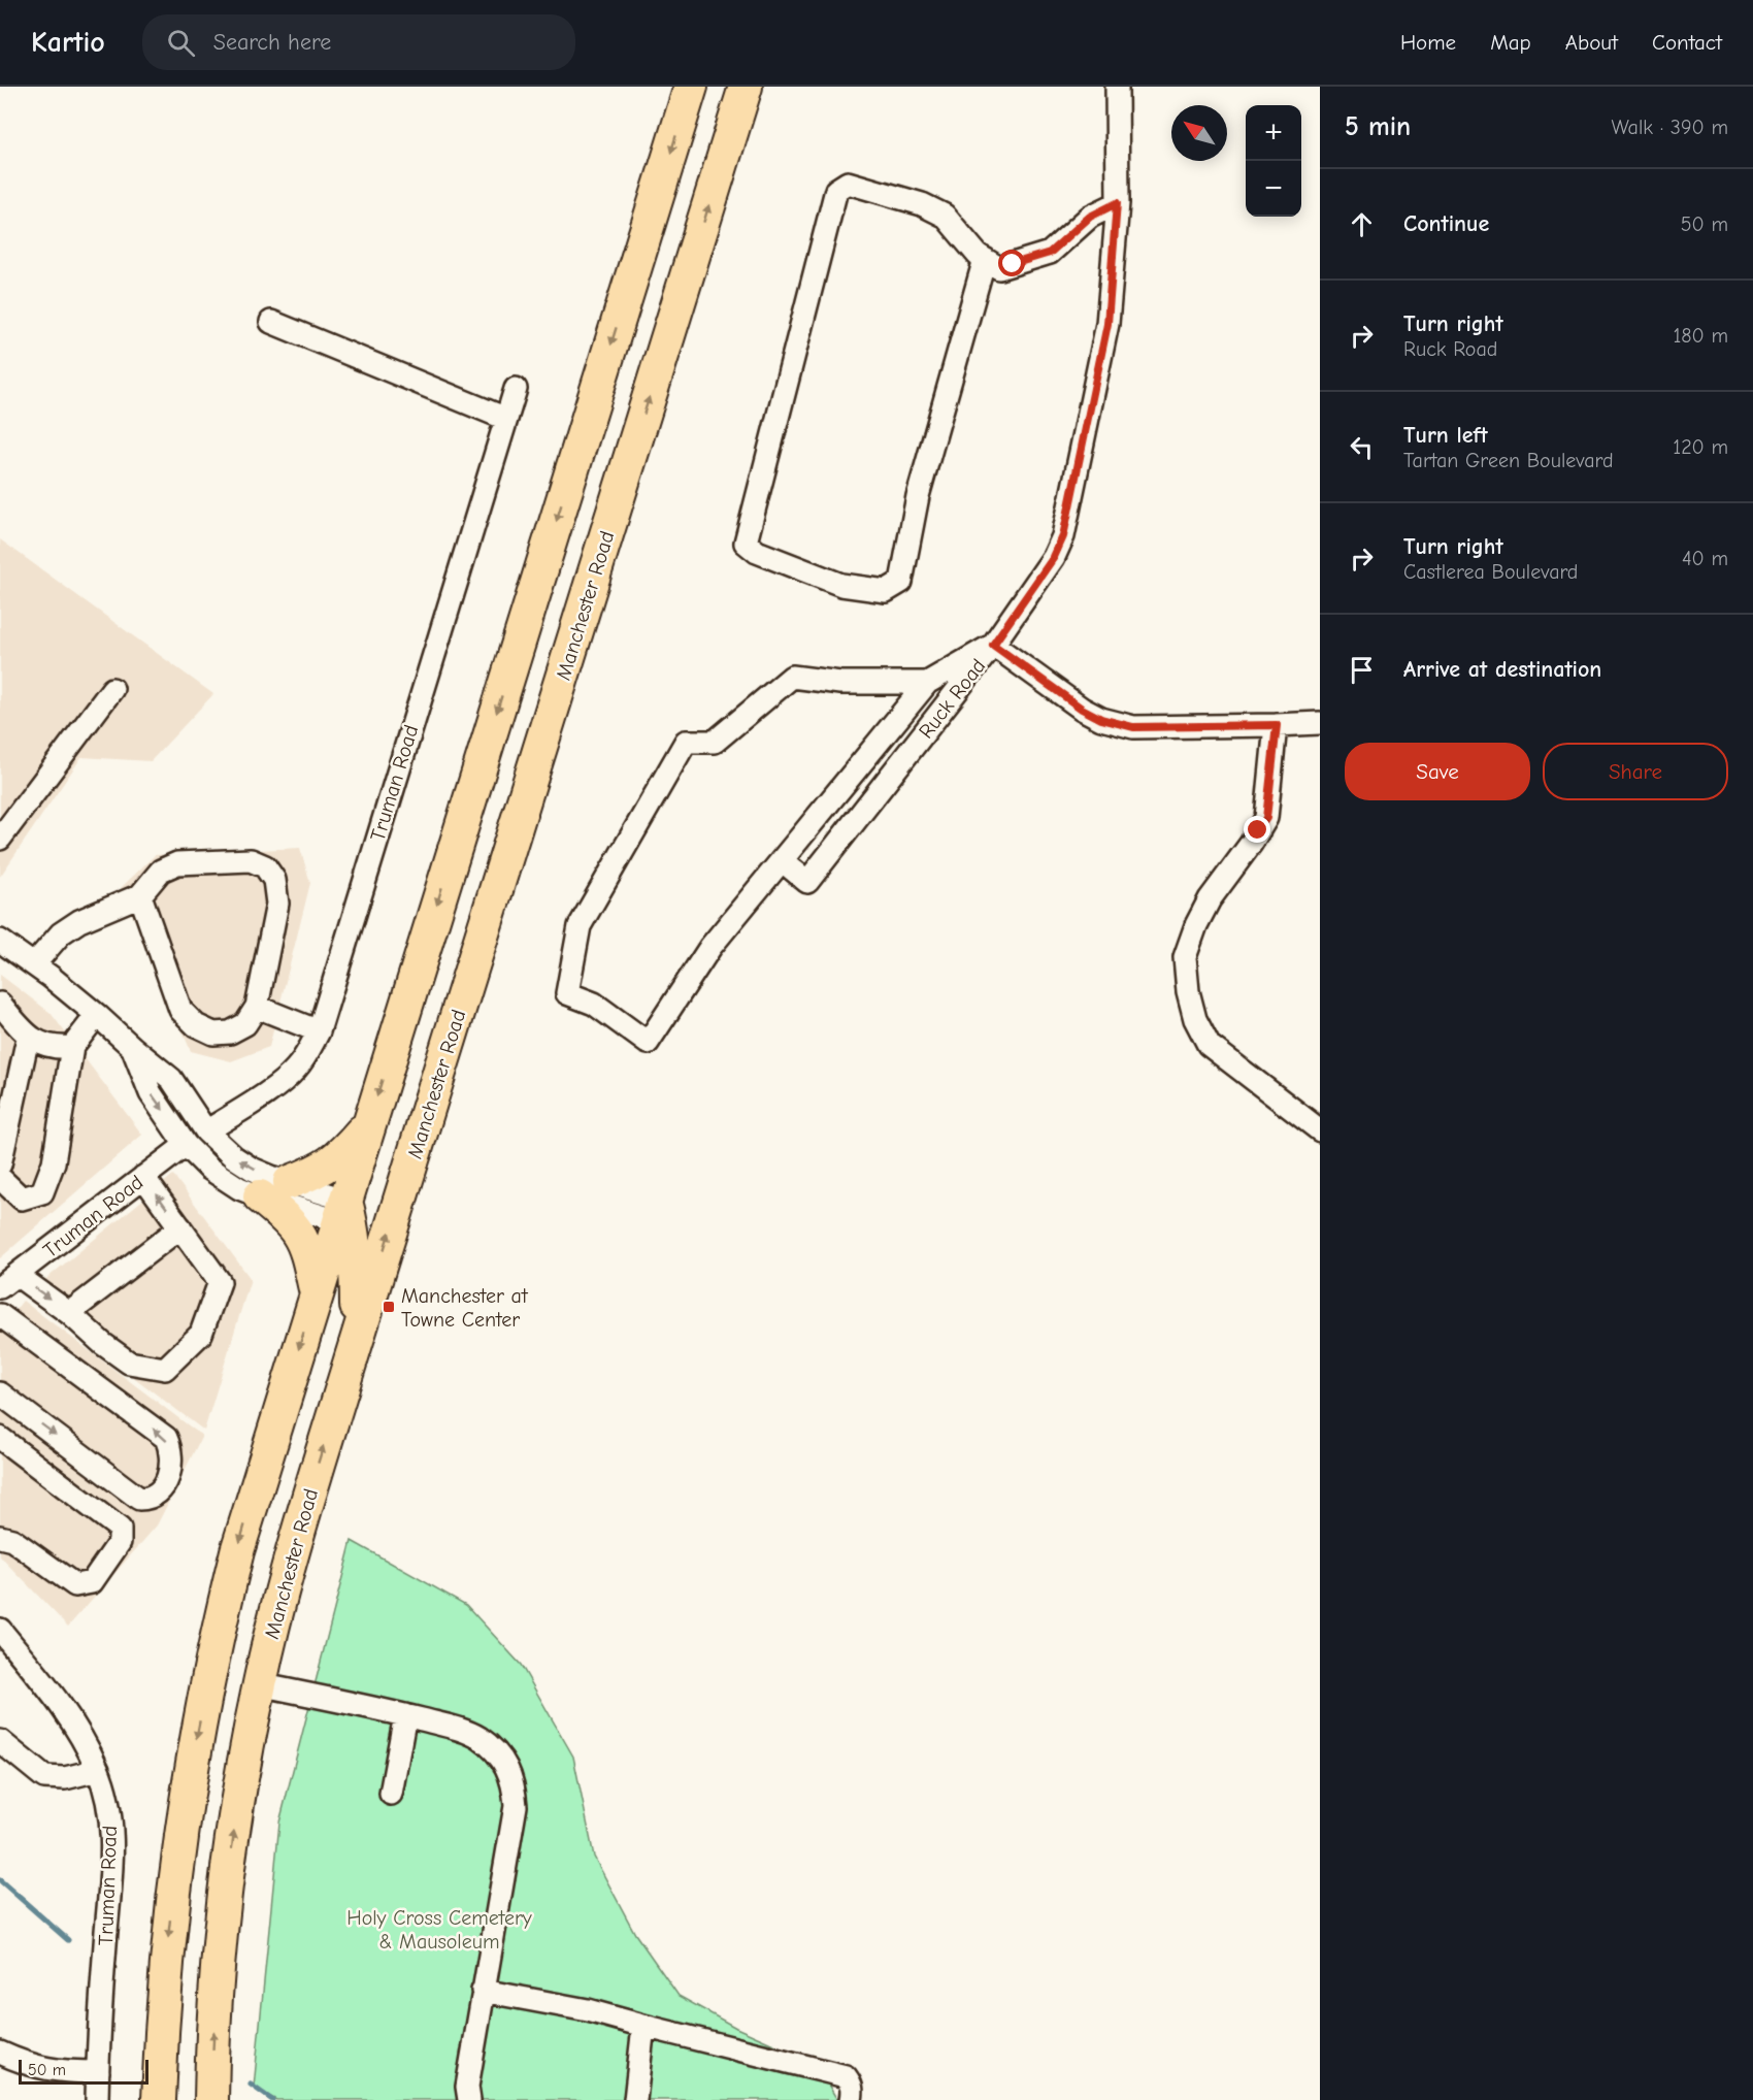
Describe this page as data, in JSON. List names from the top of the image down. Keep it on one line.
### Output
{"streets":{"highway":["Manchester Road"],"street":["Ruck Road","Truman Road"]},"parks":["Holy Cross Cemetery & Mausoleum"],"places":{"transit":["Manchester at Towne Center"]},"scale_bar":"50 m","north":"top left","page":{"header":"Kartio","search":"Search here","nav":["Home","Map","About","Contact"],"heading":["5 min","Walk · 390 m"],"map_buttons":["+","−"],"list":[["Continue","50 m"],["Turn right","Ruck Road","180 m"],["Turn left","Tartan Green Boulevard","120 m"],["Turn right","Castlerea Boulevard","40 m"],"Arrive at destination"],"buttons":["Save","Share"],"scale":"50 m"}}
